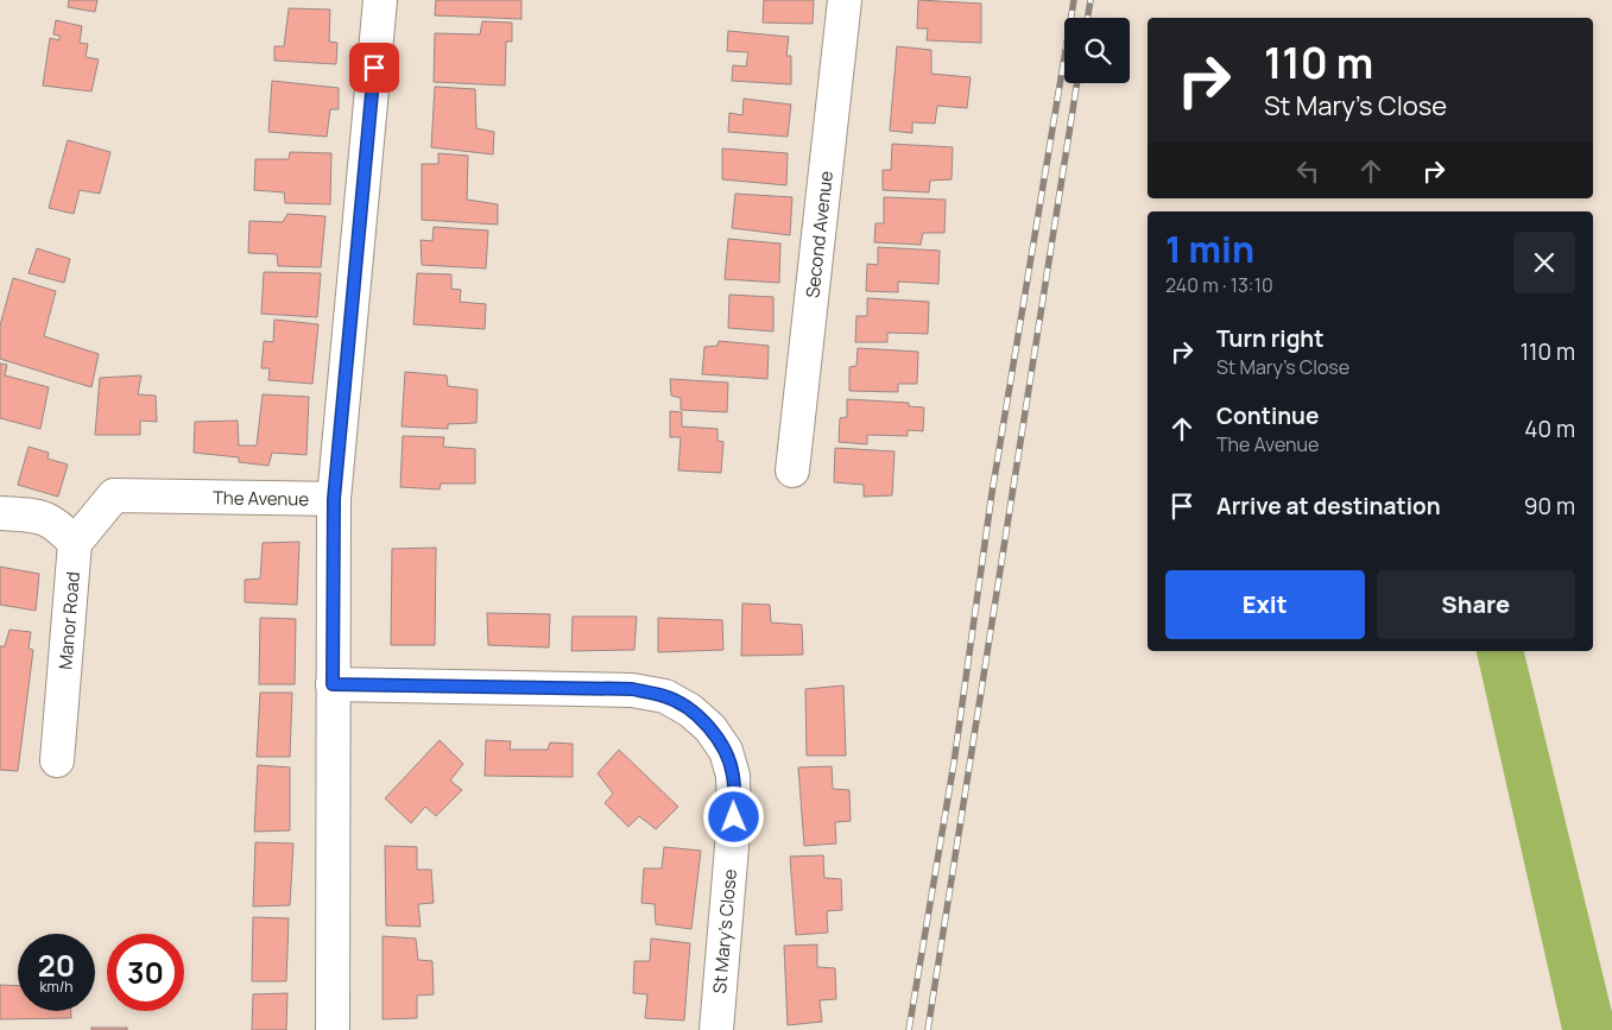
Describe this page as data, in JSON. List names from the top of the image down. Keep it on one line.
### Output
{"streets":{"street":["Second Avenue","The Avenue","Manor Road","St Mary's Close"]},"crossings":[["The Avenue","Manor Road"]],"page":{"turn":["110 m","St Mary's Close"],"heading":["1 min","240 m · 13:10"],"list":[{"name":"Turn right","note":"St Mary's Close","value":"110 m"},{"name":"Continue","note":"The Avenue","value":"40 m"},{"name":"Arrive at destination","value":"90 m"}],"buttons":["Exit","Share"],"speed":"20 km/h","limit":"30"}}
